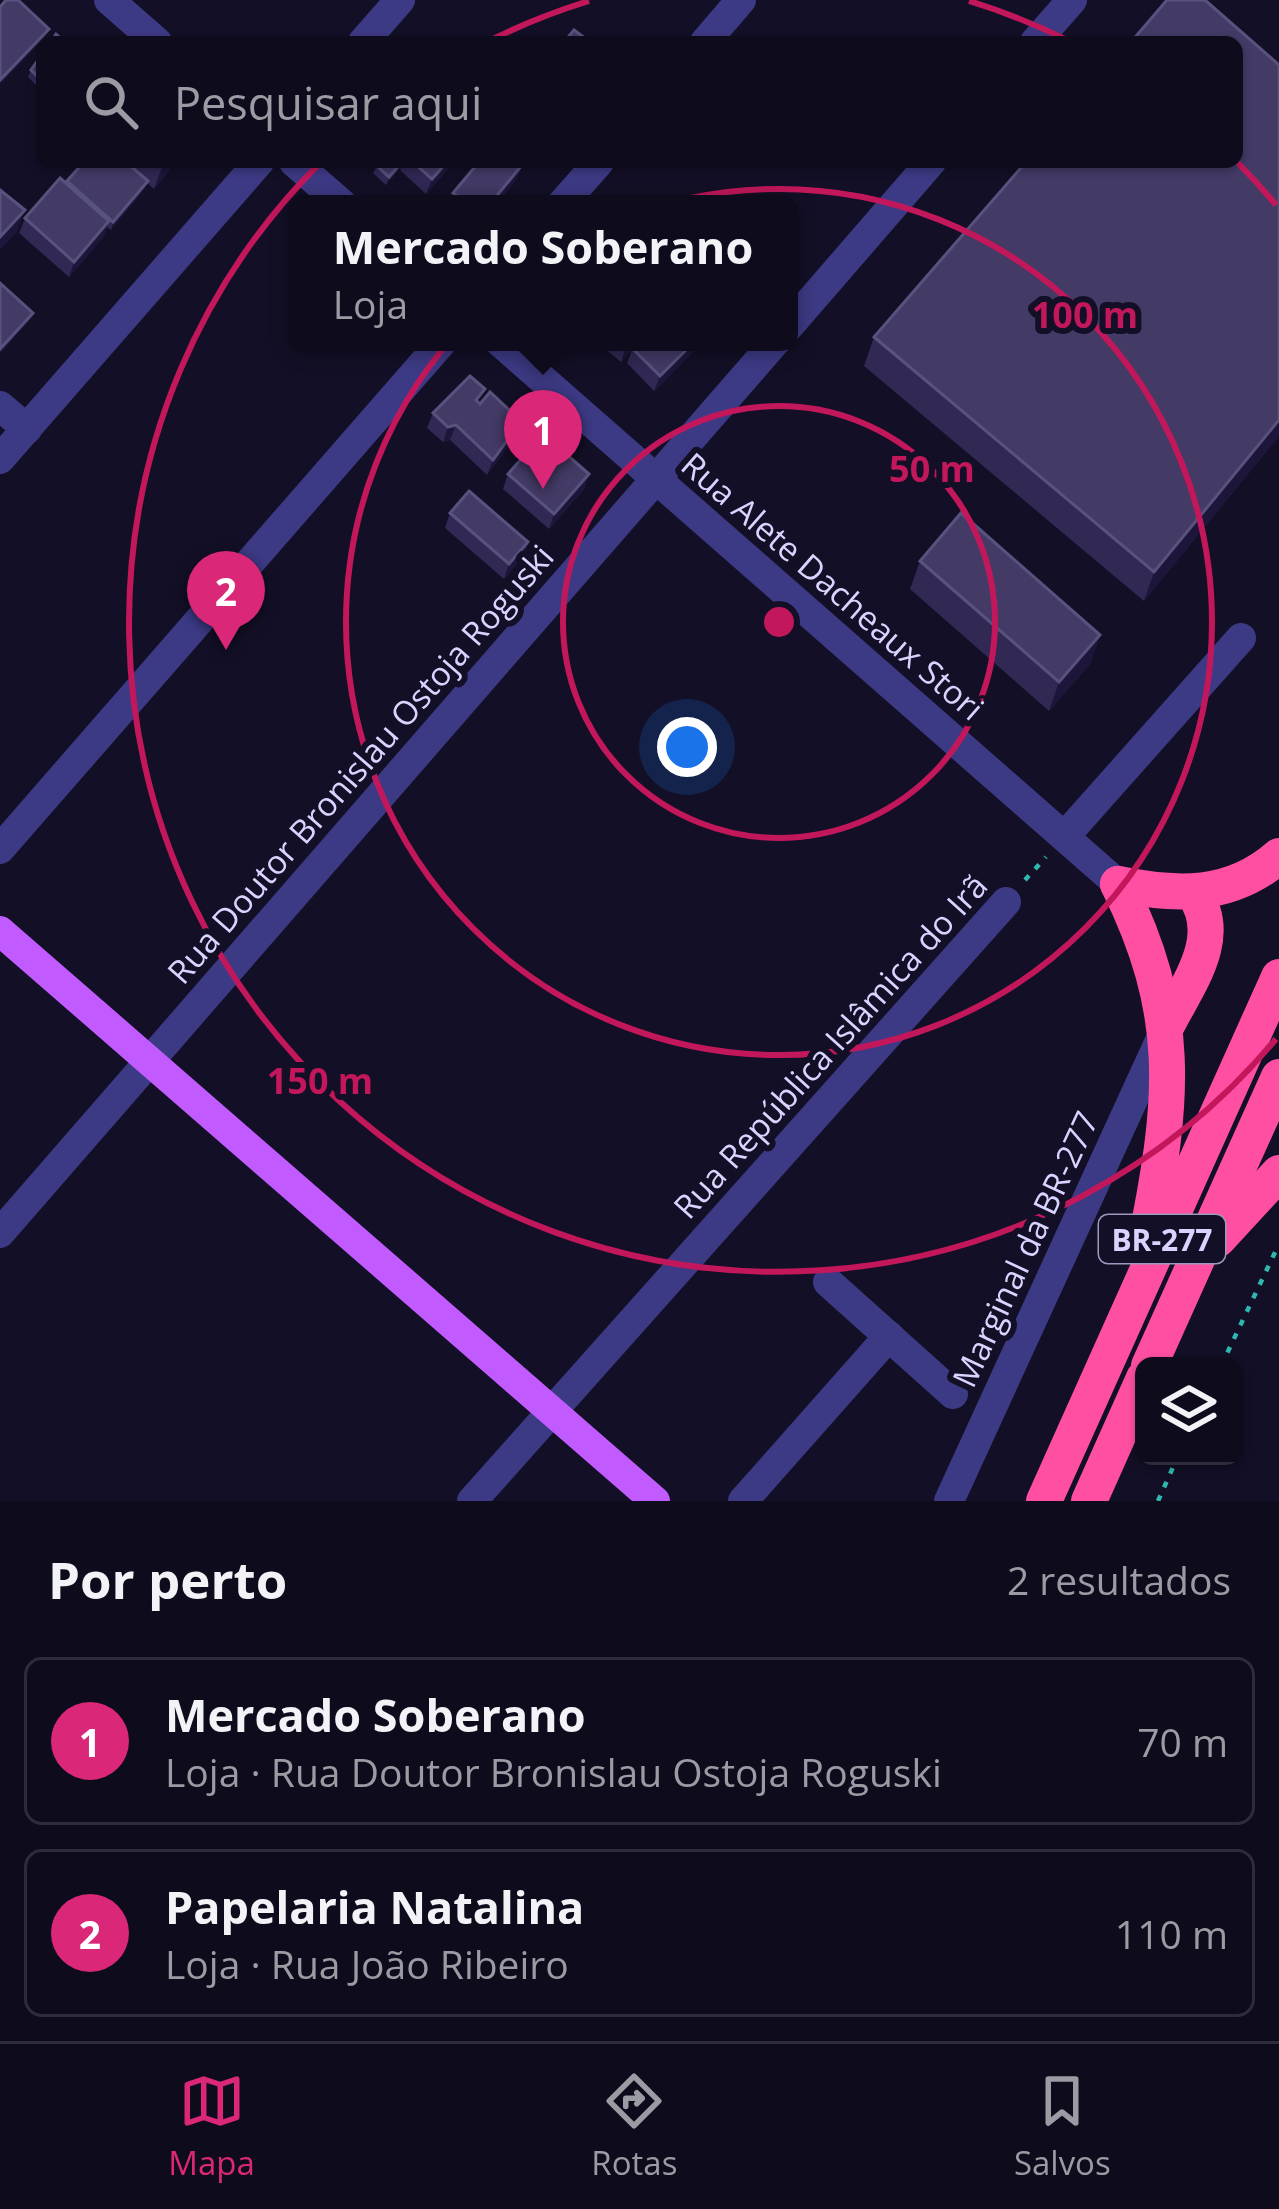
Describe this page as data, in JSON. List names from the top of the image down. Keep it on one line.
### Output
{"streets":{"highway":["BR-277"],"street":["Rua Alete Dacheaux Stori","Rua Doutor Bronislau Ostoja Roguski","Rua República Islâmica do Irã","Marginal da BR-277"]},"crossings":[["Rua Alete Dacheaux Stori","Rua Doutor Bronislau Ostoja Roguski"],["Rua Alete Dacheaux Stori","Rua República Islâmica do Irã"]],"page":{"search":"Pesquisar aqui","popup":["Mercado Soberano","Loja"],"pins":["1","2"],"heading":["Por perto","2 resultados"],"list":[{"mark":"1","name":"Mercado Soberano","note":"Loja · Rua Doutor Bronislau Ostoja Roguski","value":"70 m"},{"mark":"2","name":"Papelaria Natalina","note":"Loja · Rua João Ribeiro","value":"110 m"}],"nav":["Mapa","Rotas","Salvos"]},"rings":["100 m","50 m","150 m"]}
